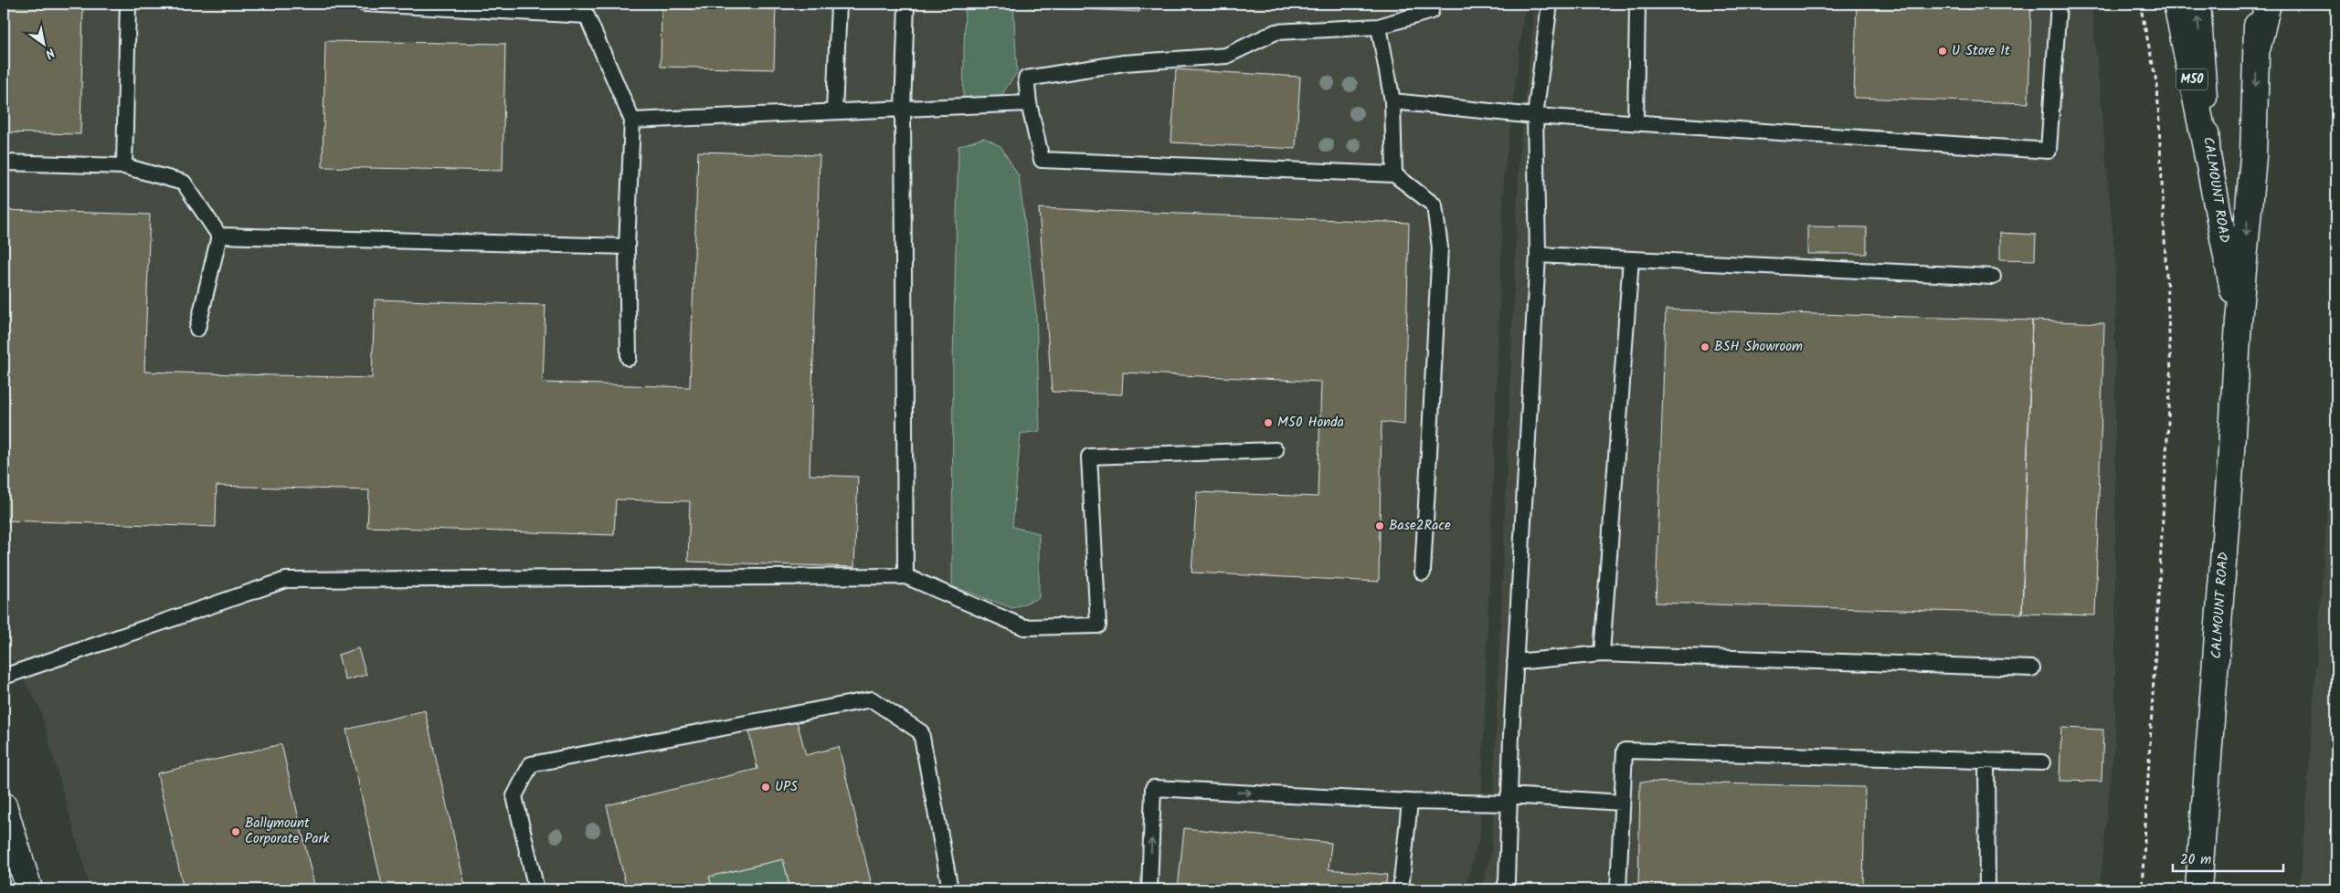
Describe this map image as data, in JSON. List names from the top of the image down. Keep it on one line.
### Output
{"streets":{"main road":["M50","CALMOUNT ROAD"]},"crossings":[["M50","CALMOUNT ROAD"]],"places":["U Store It","BSH Showroom","M50 Honda","Base2Race","UPS","Ballymount Corporate Park"],"scale_bar":"20 m","north":"bottom right"}
